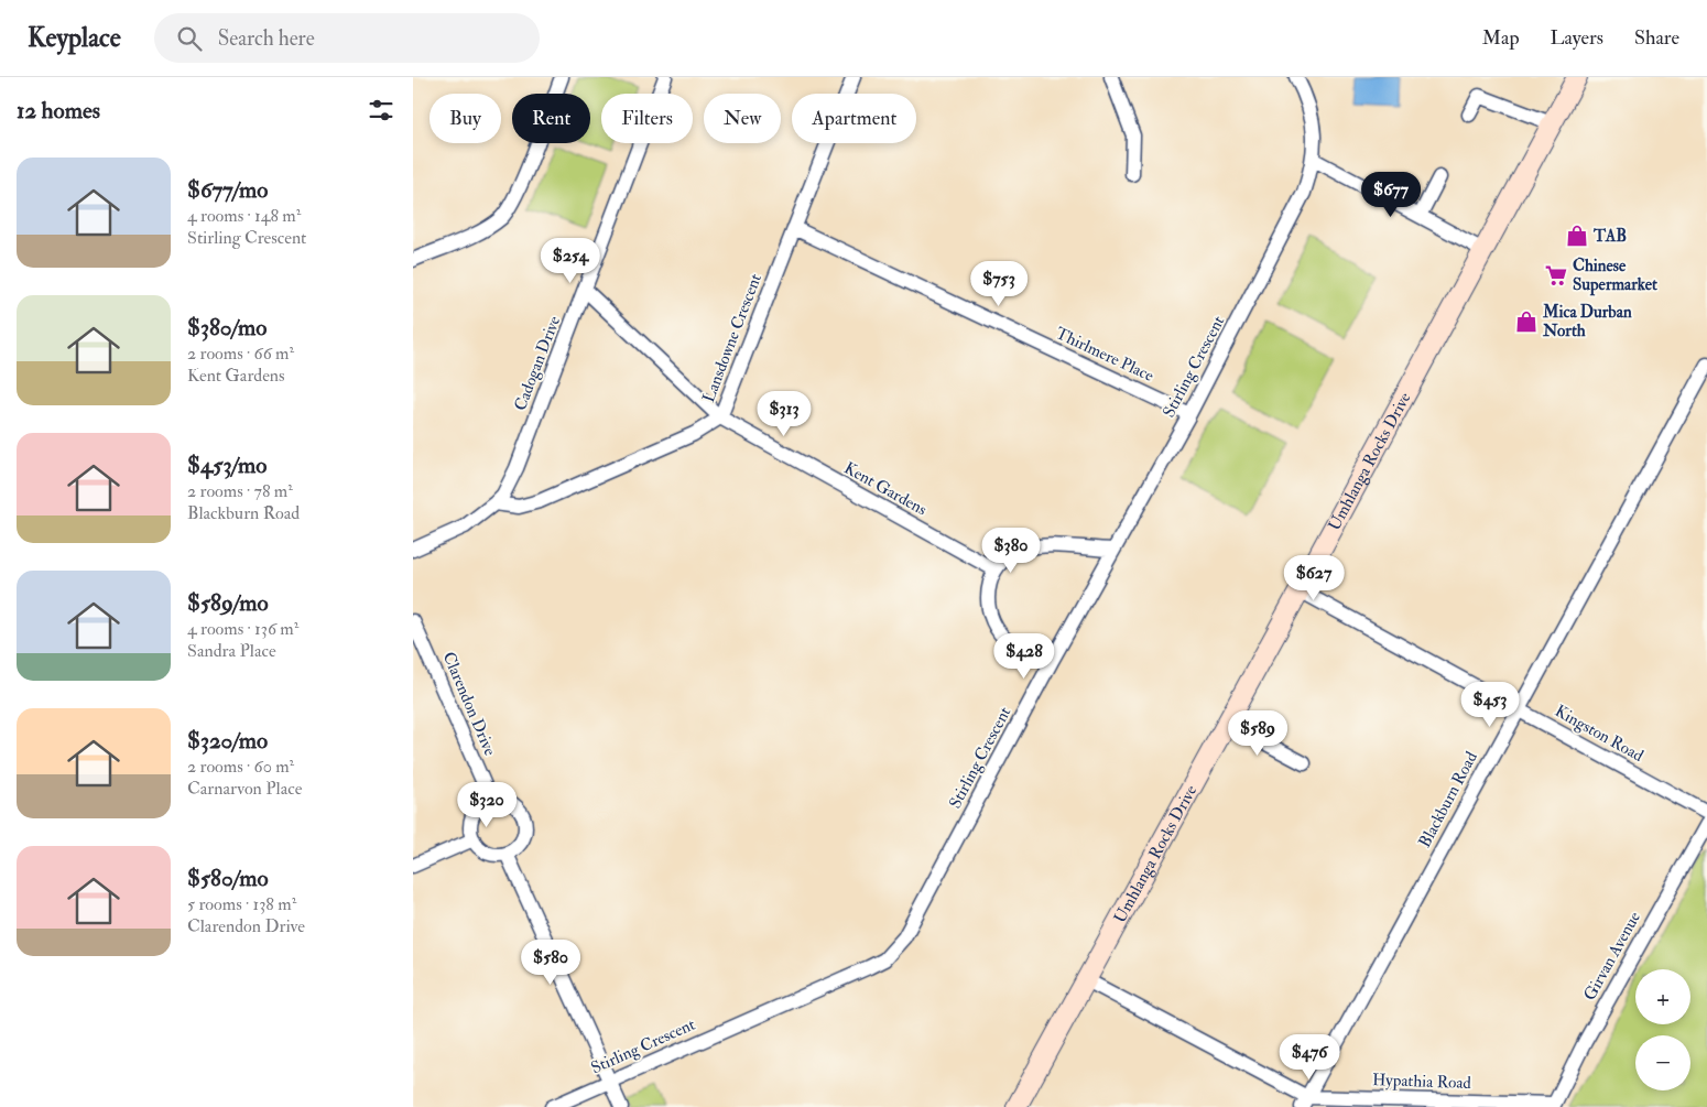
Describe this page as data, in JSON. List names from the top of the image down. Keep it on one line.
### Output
{"streets":{"main road":["Umhlanga Rocks Drive"],"street":["Lansdowne Crescent","Thirlmere Place","Cadogan Drive","Stirling Crescent","Kent Gardens","Clarendon Drive","Kingston Road","Blackburn Road","Girvan Avenue","Hypathia Road"]},"crossings":[["Lansdowne Crescent","Thirlmere Place"],["Lansdowne Crescent","Cadogan Drive"],["Lansdowne Crescent","Kent Gardens"],["Thirlmere Place","Stirling Crescent"],["Cadogan Drive","Kent Gardens"],["Umhlanga Rocks Drive","Kingston Road"],["Umhlanga Rocks Drive","Hypathia Road"],["Kingston Road","Blackburn Road"],["Blackburn Road","Hypathia Road"],["Girvan Avenue","Hypathia Road"]],"places":{"shop":["TAB","Mica Durban North"],"supermarket":["Chinese Supermarket"]},"page":{"header":"Keyplace","search":"Search here","nav":["Map","Layers","Share"],"heading":"12 homes","chip":["Buy","Rent","Filters","New","Apartment"],"list":[{"name":"$677/mo","note":"4 rooms · 148 m² · Stirling Crescent"},{"name":"$380/mo","note":"2 rooms · 66 m² · Kent Gardens"},{"name":"$453/mo","note":"2 rooms · 78 m² · Blackburn Road"},{"name":"$589/mo","note":"4 rooms · 136 m² · Sandra Place"},{"name":"$320/mo","note":"2 rooms · 60 m² · Carnarvon Place"},{"name":"$580/mo","note":"5 rooms · 138 m² · Clarendon Drive"}],"price":["$677","$254","$753","$313","$380","$627","$428","$453","$589","$320","$580","$476"],"map_buttons":["+","−"]}}
